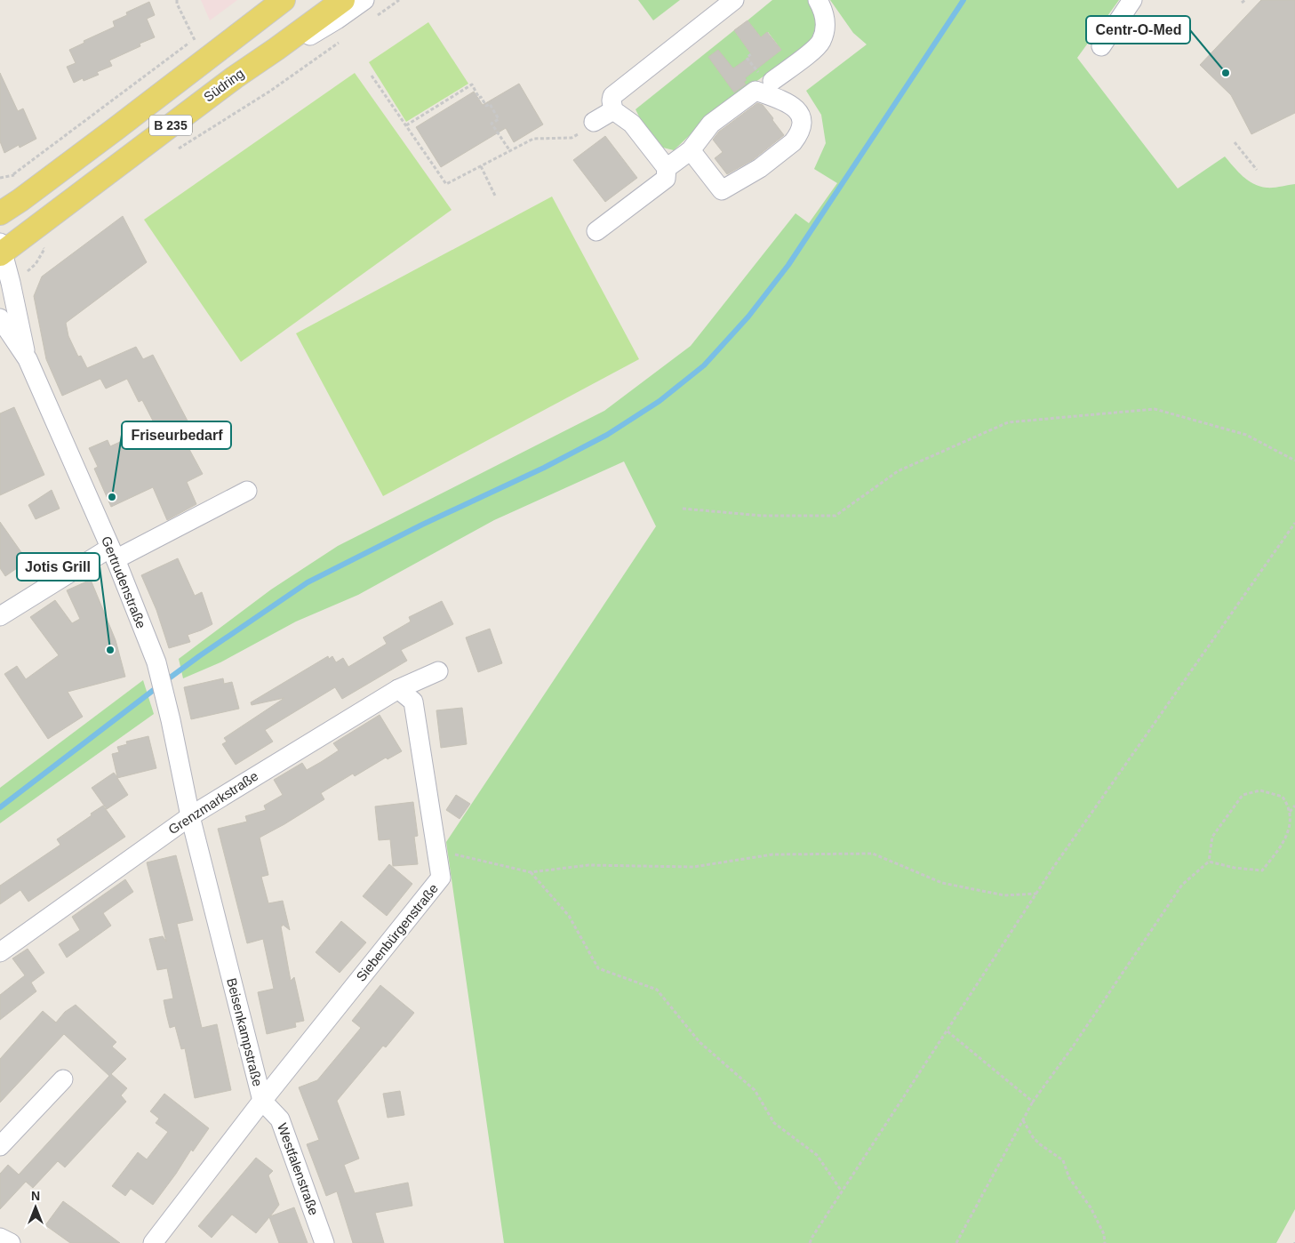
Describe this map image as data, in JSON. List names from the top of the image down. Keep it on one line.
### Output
{"streets":{"main road":["Südring","B 235"],"street":["Gertrudenstraße","Grenzmarkstraße","Siebenbürgenstraße","Beisenkampstraße","Westfalenstraße"]},"crossings":[["Südring","Gertrudenstraße"],["Gertrudenstraße","Grenzmarkstraße"],["Gertrudenstraße","Beisenkampstraße"],["Grenzmarkstraße","Siebenbürgenstraße"],["Grenzmarkstraße","Beisenkampstraße"],["Siebenbürgenstraße","Beisenkampstraße"],["Siebenbürgenstraße","Westfalenstraße"],["Beisenkampstraße","Westfalenstraße"]],"places":["Centr-O-Med","Friseurbedarf","Jotis Grill"],"north":"top"}
